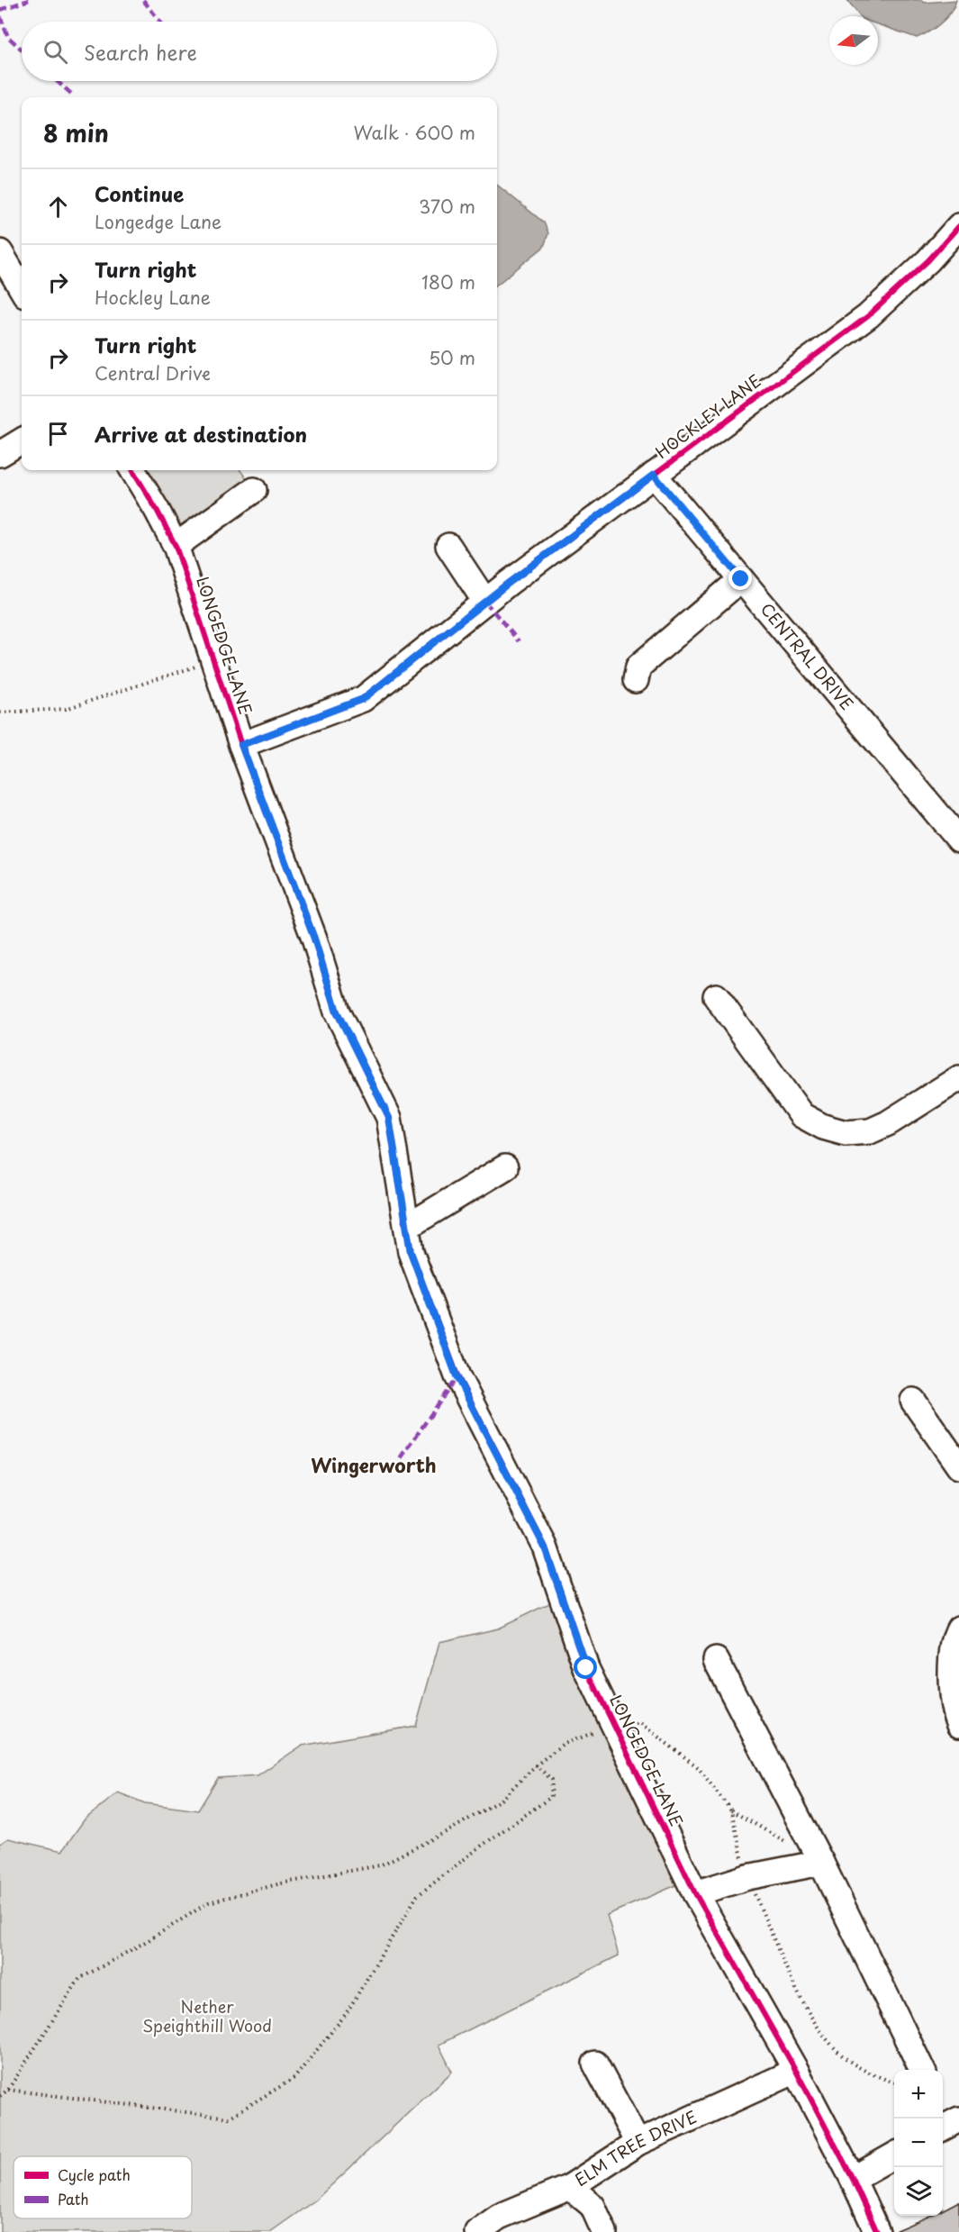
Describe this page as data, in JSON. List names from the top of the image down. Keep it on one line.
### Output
{"streets":{"street":["HOCKLEY LANE","LONGEDGE LANE","CENTRAL DRIVE","ELM TREE DRIVE"]},"crossings":[["HOCKLEY LANE","LONGEDGE LANE"],["HOCKLEY LANE","CENTRAL DRIVE"],["LONGEDGE LANE","ELM TREE DRIVE"]],"districts":["Wingerworth"],"parks":["Nether Speighthill Wood"],"legend":["Cycle path","Path"],"north":"left","page":{"search":"Search here","heading":["8 min","Walk · 600 m"],"list":[["Continue","Longedge Lane","370 m"],["Turn right","Hockley Lane","180 m"],["Turn right","Central Drive","50 m"],"Arrive at destination"],"map_buttons":["+","−"]}}
